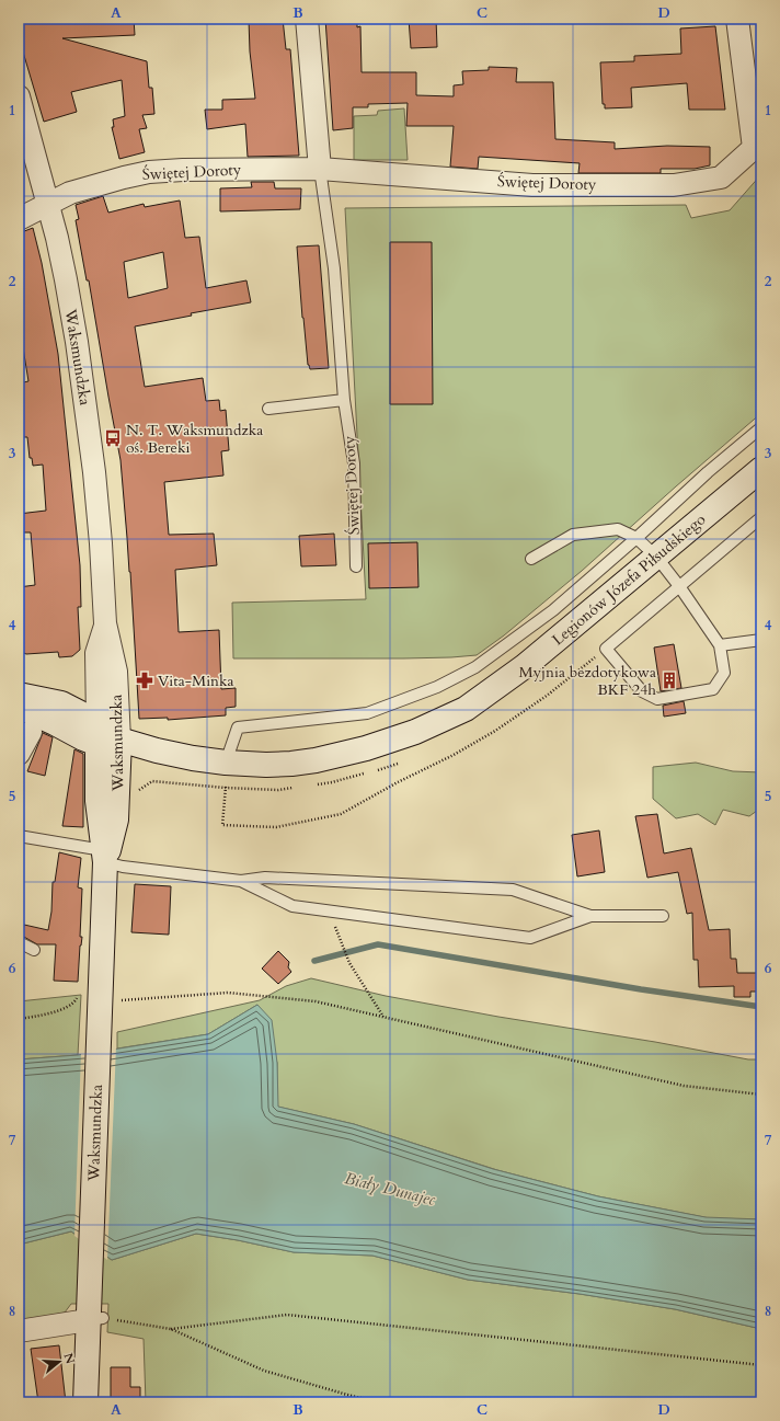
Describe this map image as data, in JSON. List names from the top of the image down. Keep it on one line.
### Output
{"streets":{"street":["Świętej Doroty","Waksmundzka","Legionów Józefa Piłsudskiego"]},"crossings":[["Świętej Doroty","Waksmundzka"],["Waksmundzka","Legionów Józefa Piłsudskiego"]],"water":["Biały Dunajec"],"places":{"bus stop":["N. T. Waksmundzka oś. Bereki"],"pharmacy":["Vita-Minka"],"building":["Myjnia bezdotykowa BKF 24h"]},"north":"right","grid":{"columns":["A","B","C","D"],"rows":["1","2","3","4","5","6","7","8"]}}
